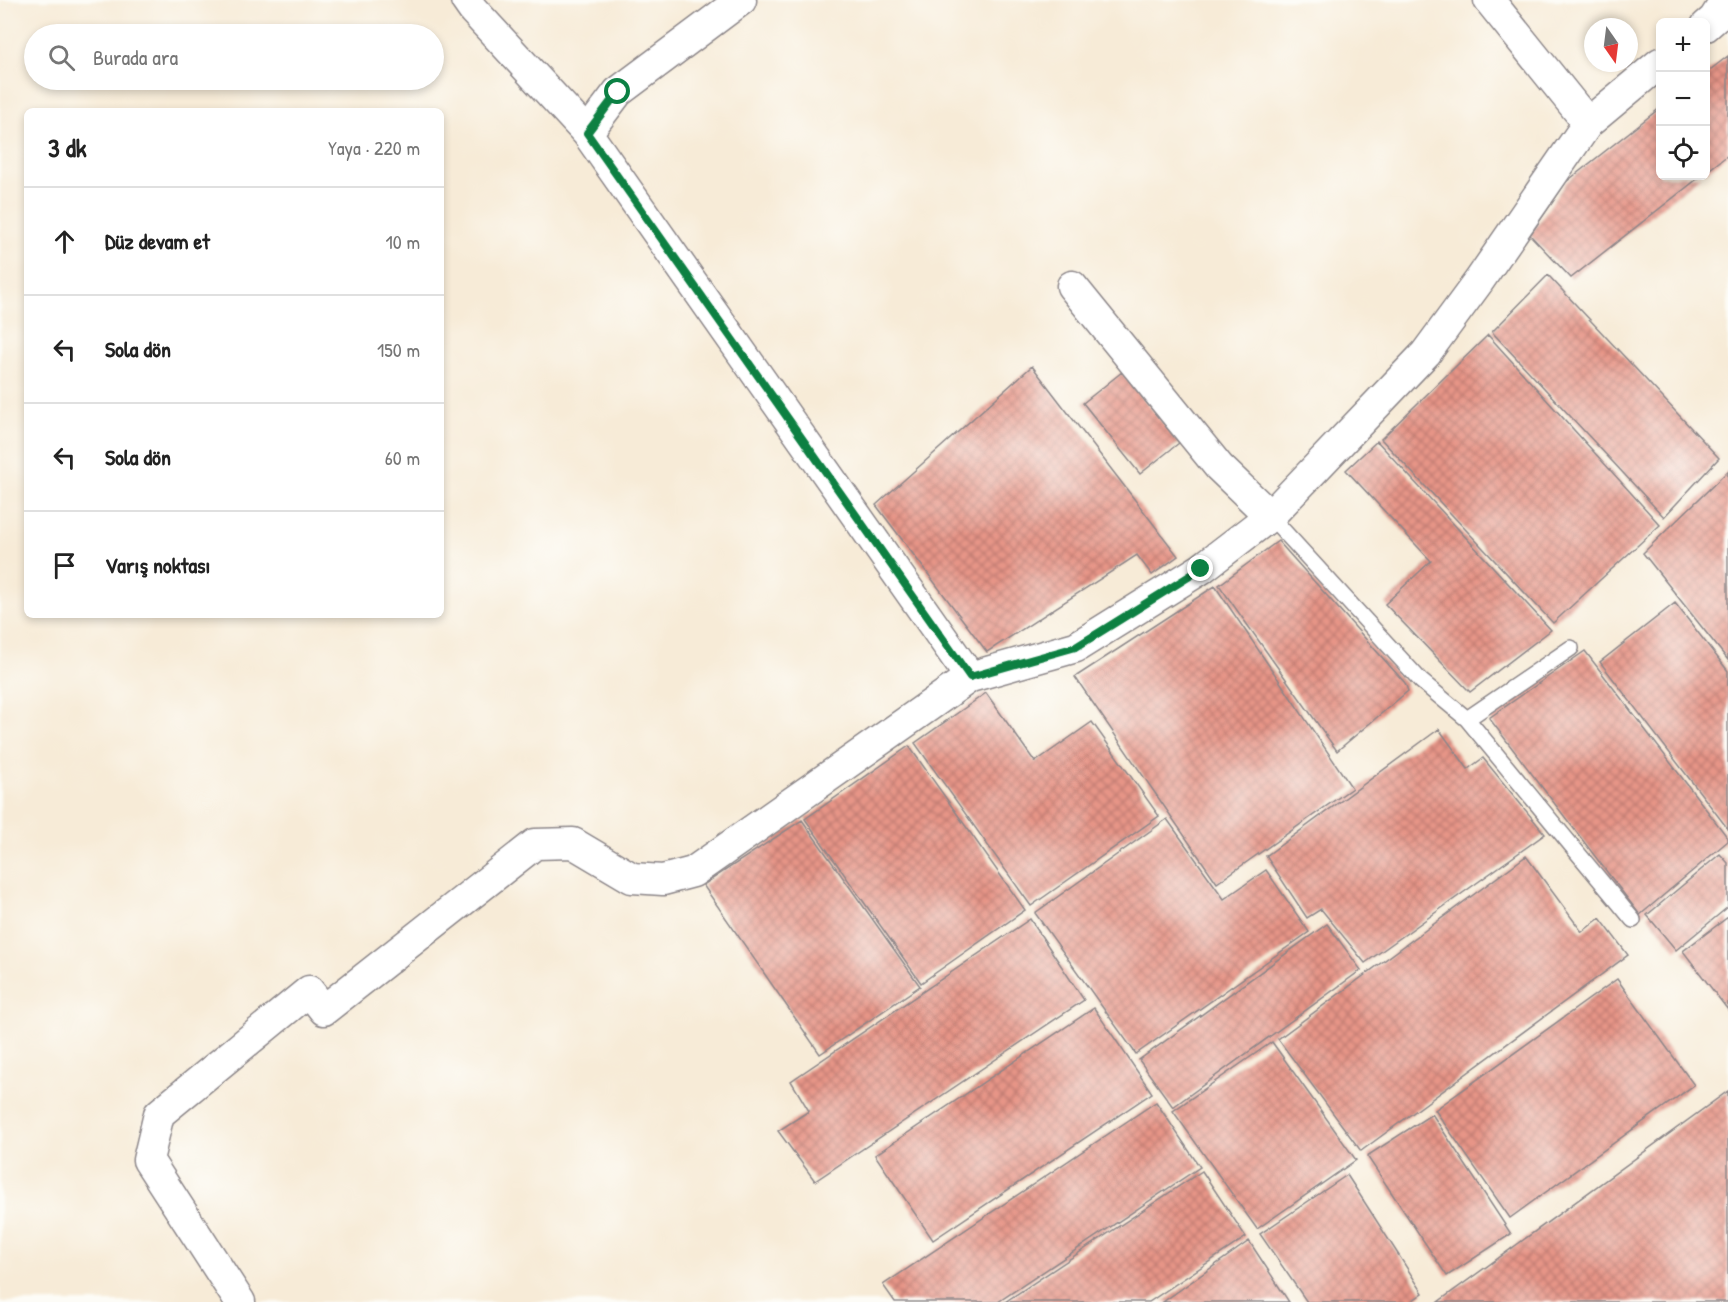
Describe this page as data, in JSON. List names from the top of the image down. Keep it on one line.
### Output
{"north":"bottom","page":{"map_buttons":["+","−"],"search":"Burada ara","heading":["3 dk","Yaya · 220 m"],"list":[["Düz devam et","10 m"],["Sola dön","150 m"],["Sola dön","60 m"],"Varış noktası"]}}
